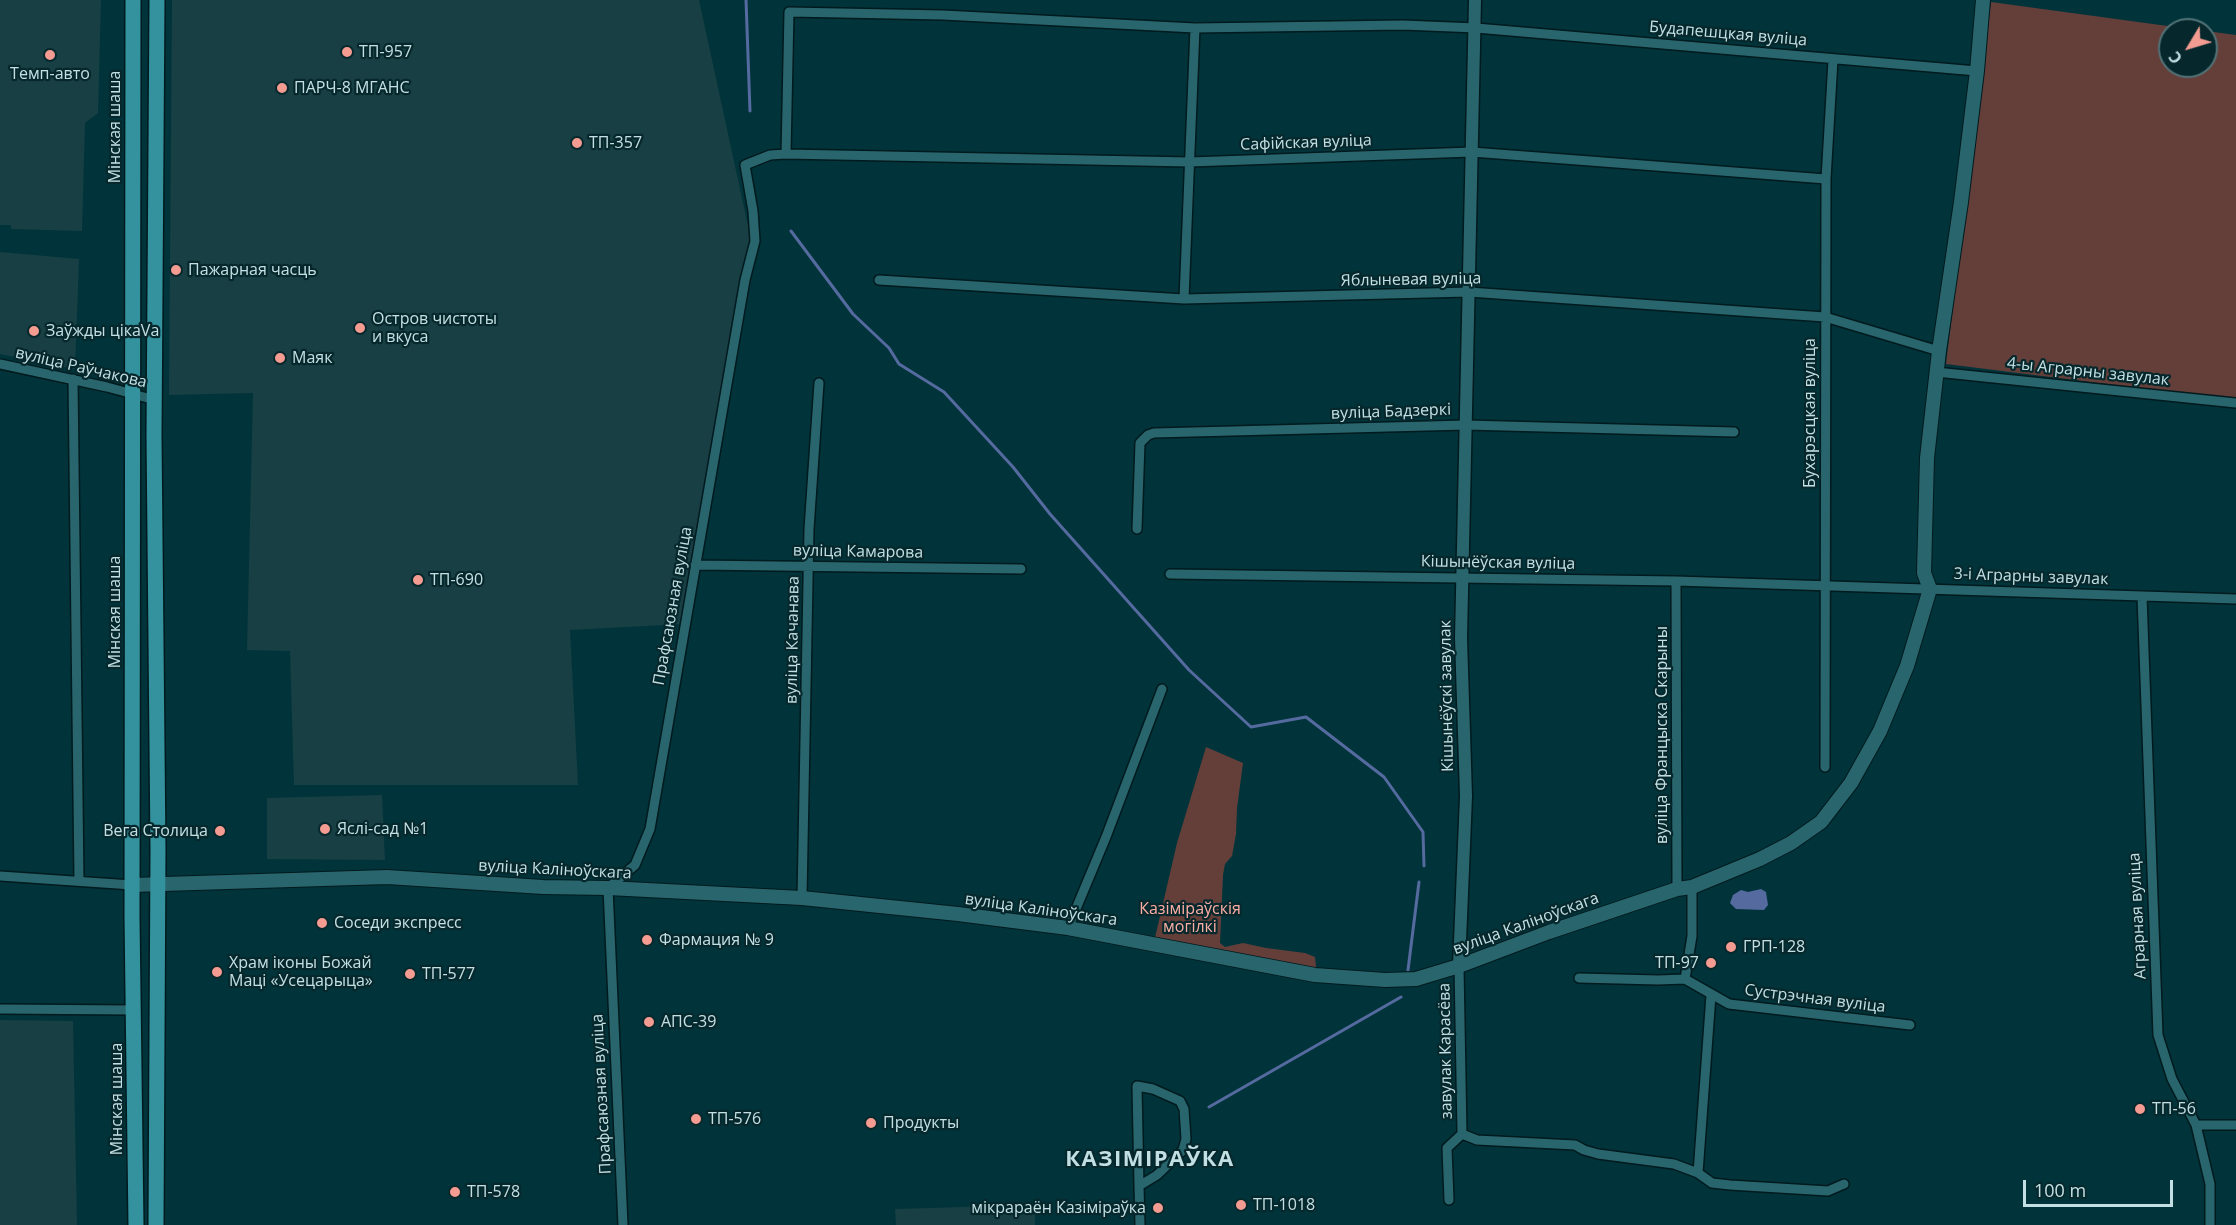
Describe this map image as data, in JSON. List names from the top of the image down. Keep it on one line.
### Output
{"streets":{"main road":["Мінская шаша","вуліца Каліноўскага"],"street":["Будапешцкая вуліца","Сафійская вуліца","Яблыневая вуліца","вуліца Раўчакова","4-ы Аграрны завулак","вуліца Бадзеркі","Бухарэсцкая вуліца","вуліца Камарова","Кішынёўская вуліца","3-і Аграрны завулак","Прафсаюзная вуліца","вуліца Качанава","Кішынёўскі завулак","вуліца Францыска Скарыны","Аграрная вуліца","Сустрэчная вуліца","завулак Карасёва"]},"crossings":[["Будапешцкая вуліца","Сафійская вуліца"],["Будапешцкая вуліца","Бухарэсцкая вуліца"],["Будапешцкая вуліца","Прафсаюзная вуліца"],["Мінская шаша","вуліца Раўчакова"],["Мінская шаша","вуліца Каліноўскага"],["Сафійская вуліца","Бухарэсцкая вуліца"],["Сафійская вуліца","Прафсаюзная вуліца"],["Яблыневая вуліца","Бухарэсцкая вуліца"],["вуліца Бадзеркі","Кішынёўскі завулак"],["Бухарэсцкая вуліца","Кішынёўская вуліца"],["Бухарэсцкая вуліца","3-і Аграрны завулак"],["вуліца Камарова","Прафсаюзная вуліца"],["вуліца Камарова","вуліца Качанава"],["Кішынёўская вуліца","3-і Аграрны завулак"],["Кішынёўская вуліца","Кішынёўскі завулак"],["Кішынёўская вуліца","вуліца Францыска Скарыны"],["3-і Аграрны завулак","вуліца Каліноўскага"],["3-і Аграрны завулак","Аграрная вуліца"],["Прафсаюзная вуліца","вуліца Каліноўскага"],["вуліца Качанава","вуліца Каліноўскага"],["Кішынёўскі завулак","вуліца Каліноўскага"],["Кішынёўскі завулак","завулак Карасёва"],["вуліца Францыска Скарыны","вуліца Каліноўскага"],["вуліца Каліноўскага","завулак Карасёва"]],"districts":["КАЗІМІРАЎКА"],"parks":["Казіміраўскія могілкі"],"places":["ТП-957","Темп-авто","ПАРЧ-8 МГАНС","ТП-357","Пажарная часць","Остров чистоты и вкуса","Заўжды цікаVа","Маяк","ТП-690","Яслі-сад №1","Вега Столица","Соседи экспресс","Фармация № 9","ГРП-128","ТП-97","Храм іконы Божай Маці «Усецарыца»","ТП-577","АПС-39","ТП-56","ТП-576","Продукты","ТП-578","ТП-1018","мікрараён Казіміраўка"],"scale_bar":"100 m","north":"bottom left"}
